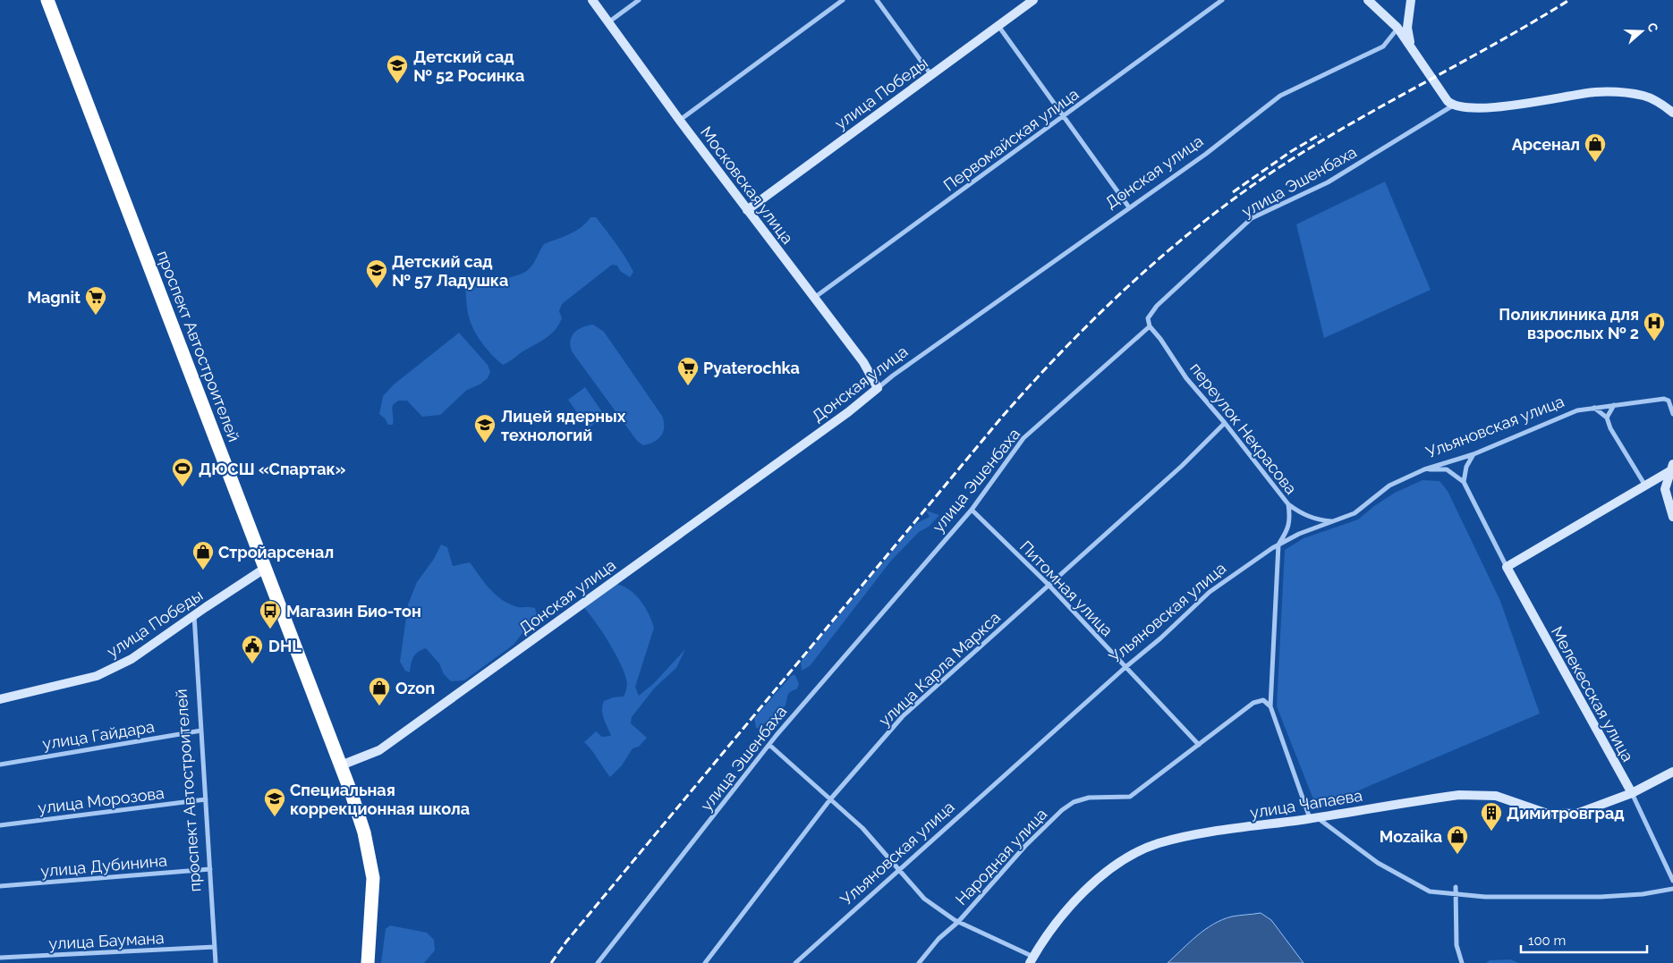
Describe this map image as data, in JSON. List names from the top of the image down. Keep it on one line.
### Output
{"streets":{"highway":["проспект Автостроителей"],"street":["улица Победы","Первомайская улица","Донская улица","улица Эшенбаха","Московская улица","Ульяновская улица","переулок Некрасова","Питомная улица","улица Карла Маркса","Мелекесская улица","улица Гайдара","улица Морозова","улица Чапаева","Народная улица","улица Дубинина","улица Баумана"]},"crossings":[["улица Победы","Московская улица"],["улица Победы","проспект Автостроителей"],["Первомайская улица","Московская улица"],["Донская улица","Московская улица"],["Донская улица","проспект Автостроителей"],["улица Эшенбаха","переулок Некрасова"],["улица Эшенбаха","Питомная улица"],["проспект Автостроителей","улица Гайдара"],["проспект Автостроителей","улица Морозова"],["проспект Автостроителей","улица Дубинина"],["проспект Автостроителей","улица Баумана"],["Ульяновская улица","переулок Некрасова"],["Ульяновская улица","Питомная улица"],["переулок Некрасова","улица Карла Маркса"],["Питомная улица","улица Карла Маркса"],["Питомная улица","Народная улица"],["Мелекесская улица","улица Чапаева"]],"places":{"school or university":["Детский сад № 52 Росинка","Детский сад № 57 Ладушка","Лицей ядерных технологий","Специальная коррекционная школа"],"shop":["Арсенал","Стройарсенал","Ozon","Mozaika"],"supermarket":["Magnit","Pyaterochka"],"hospital":["Поликлиника для взрослых № 2"],"sports":["ДЮСШ «Спартак»"],"bus stop":["Магазин Био-тон"],"public building":["DHL"],"building":["Димитровград"]},"scale_bar":"100 m","north":"right"}
